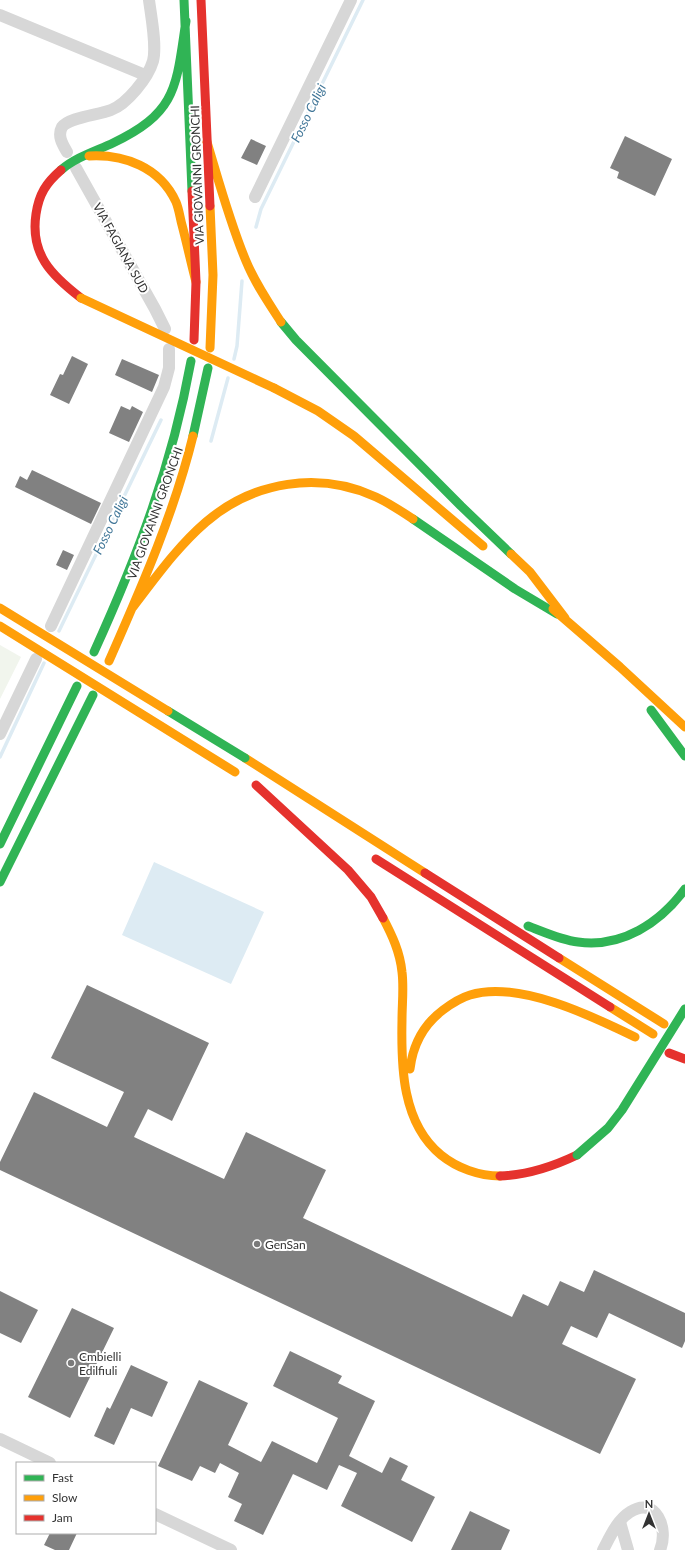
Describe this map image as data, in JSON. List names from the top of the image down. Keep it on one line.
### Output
{"streets":{"main road":["VIA GIOVANNI GRONCHI"],"street":["VIA FAGIANA SUD"]},"water":["Fosso Caligi"],"places":["GenSan","Cmbielli Edilfiuli"],"legend":["Fast","Slow","Jam"],"north":"top"}
